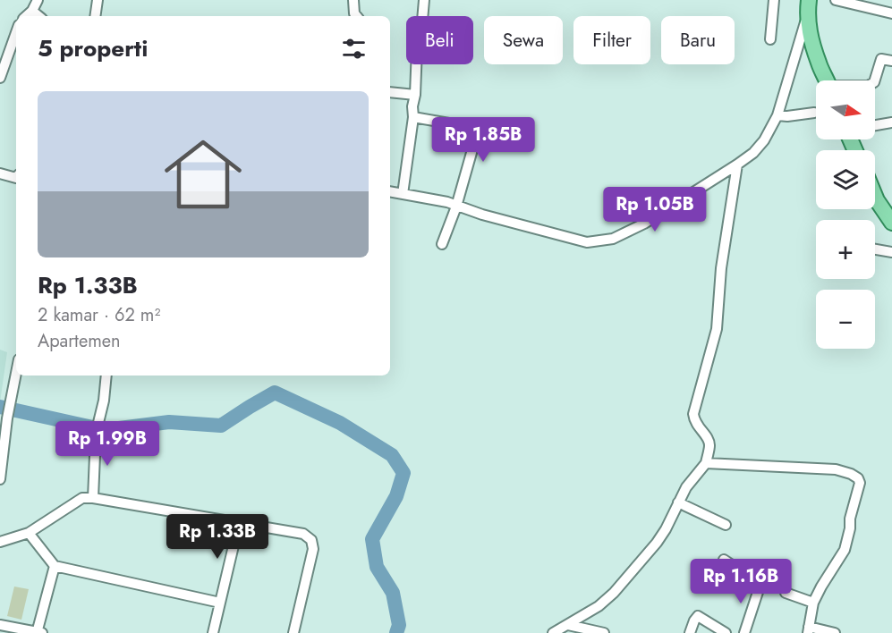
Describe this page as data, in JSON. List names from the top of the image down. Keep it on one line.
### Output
{"north":"right","page":{"chip":["Beli","Sewa","Filter","Baru"],"heading":"5 properti","map_buttons":["+","−"],"list":[{"name":"Rp 1.33B","note":"2 kamar · 62 m² · Apartemen"}],"price":["Rp 1.85B","Rp 1.05B","Rp 1.99B","Rp 1.33B","Rp 1.16B"]}}
